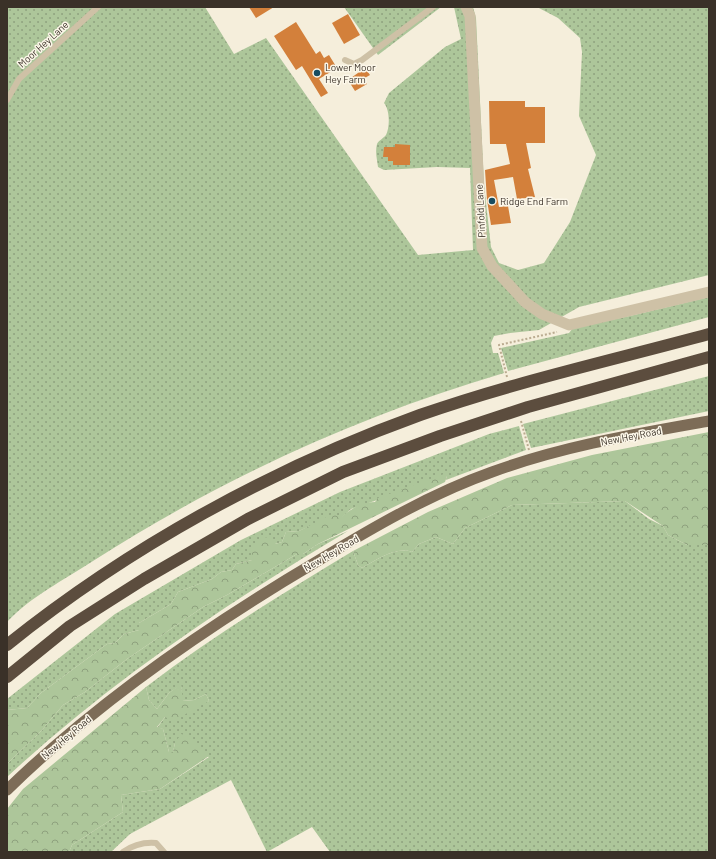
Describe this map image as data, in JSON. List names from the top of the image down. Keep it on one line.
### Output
{"streets":{"main road":["New Hey Road"],"street":["Pinfold Lane"],"lane":["Moor Hey Lane"]},"places":["Lower Moor Hey Farm","Ridge End Farm"]}
